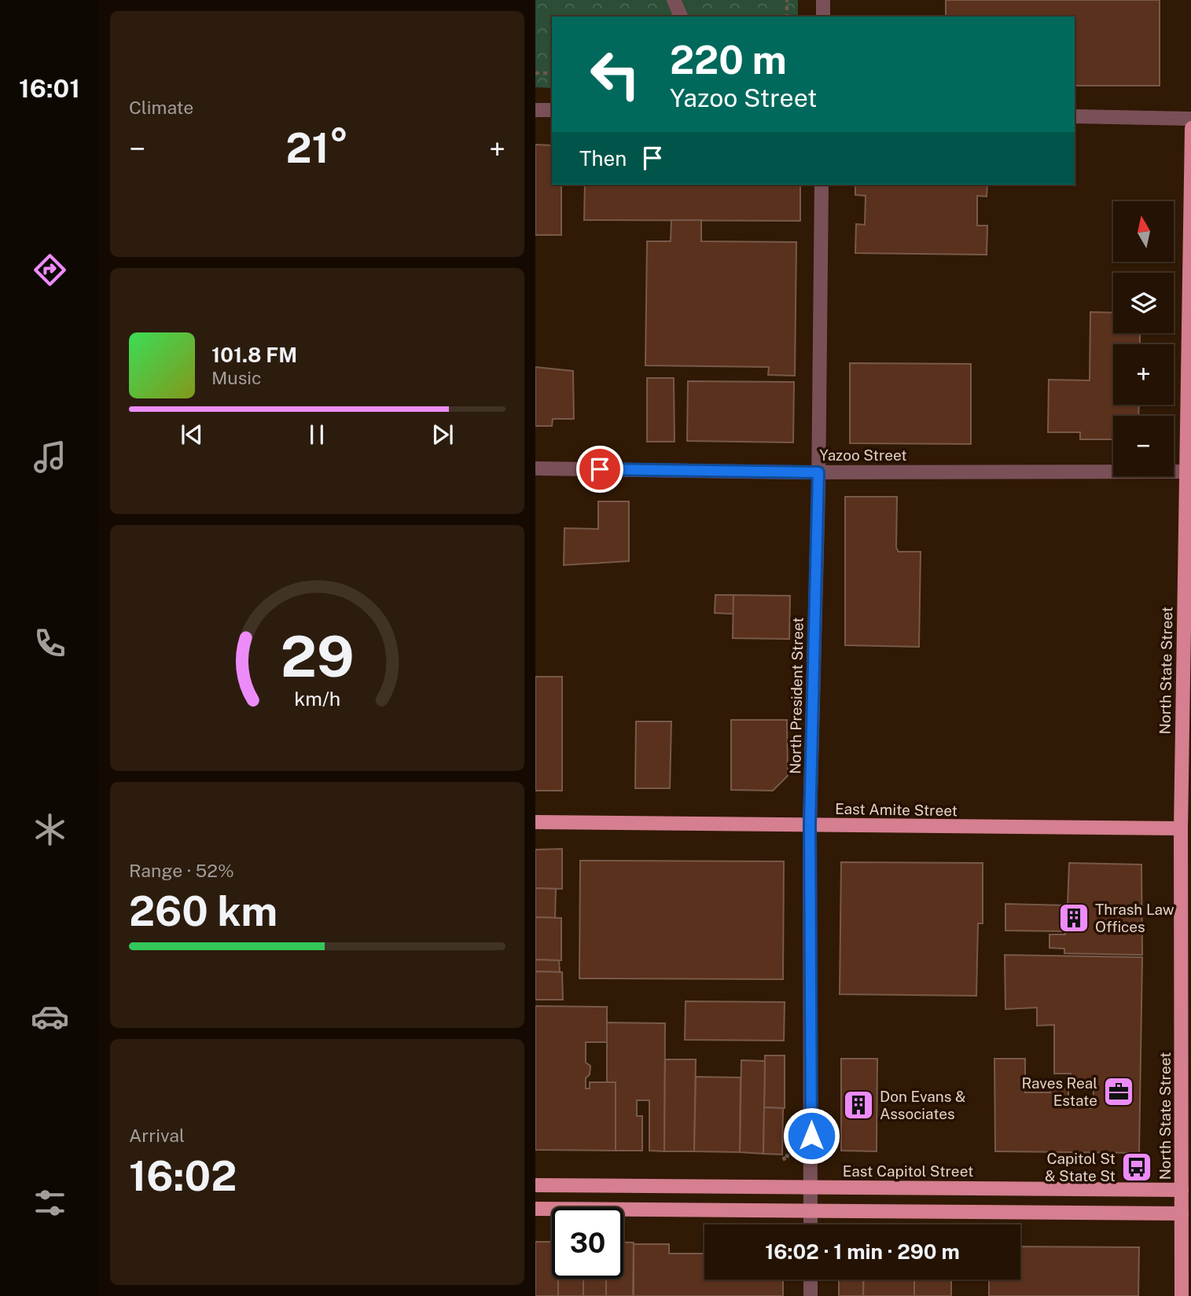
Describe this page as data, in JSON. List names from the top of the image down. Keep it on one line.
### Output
{"streets":{"main road":["North State Street","East Amite Street","East Capitol Street"],"street":["Yazoo Street","North President Street"]},"crossings":[["Yazoo Street","North State Street"],["Yazoo Street","North President Street"],["North State Street","East Amite Street"],["North State Street","East Capitol Street"],["North President Street","East Amite Street"],["North President Street","East Capitol Street"]],"places":{"building":["Thrash Law Offices","Don Evans & Associates"],"office":["Raves Real Estate"],"bus stop":["Capitol St & State St"]},"north":"top","page":{"tabs":"16:01","tile":["Climate",["Range · 52%","260 km"],["Arrival","16:02"]],"turn":["220 m","Yazoo Street"],"heat":["−","21°","+"],"then":"Then","map_buttons":["+","−"],"song":["101.8 FM","Music"],"limit":"30","trip":"16:02 · 1 min · 290 m","gauge":["29","km/h"]}}
